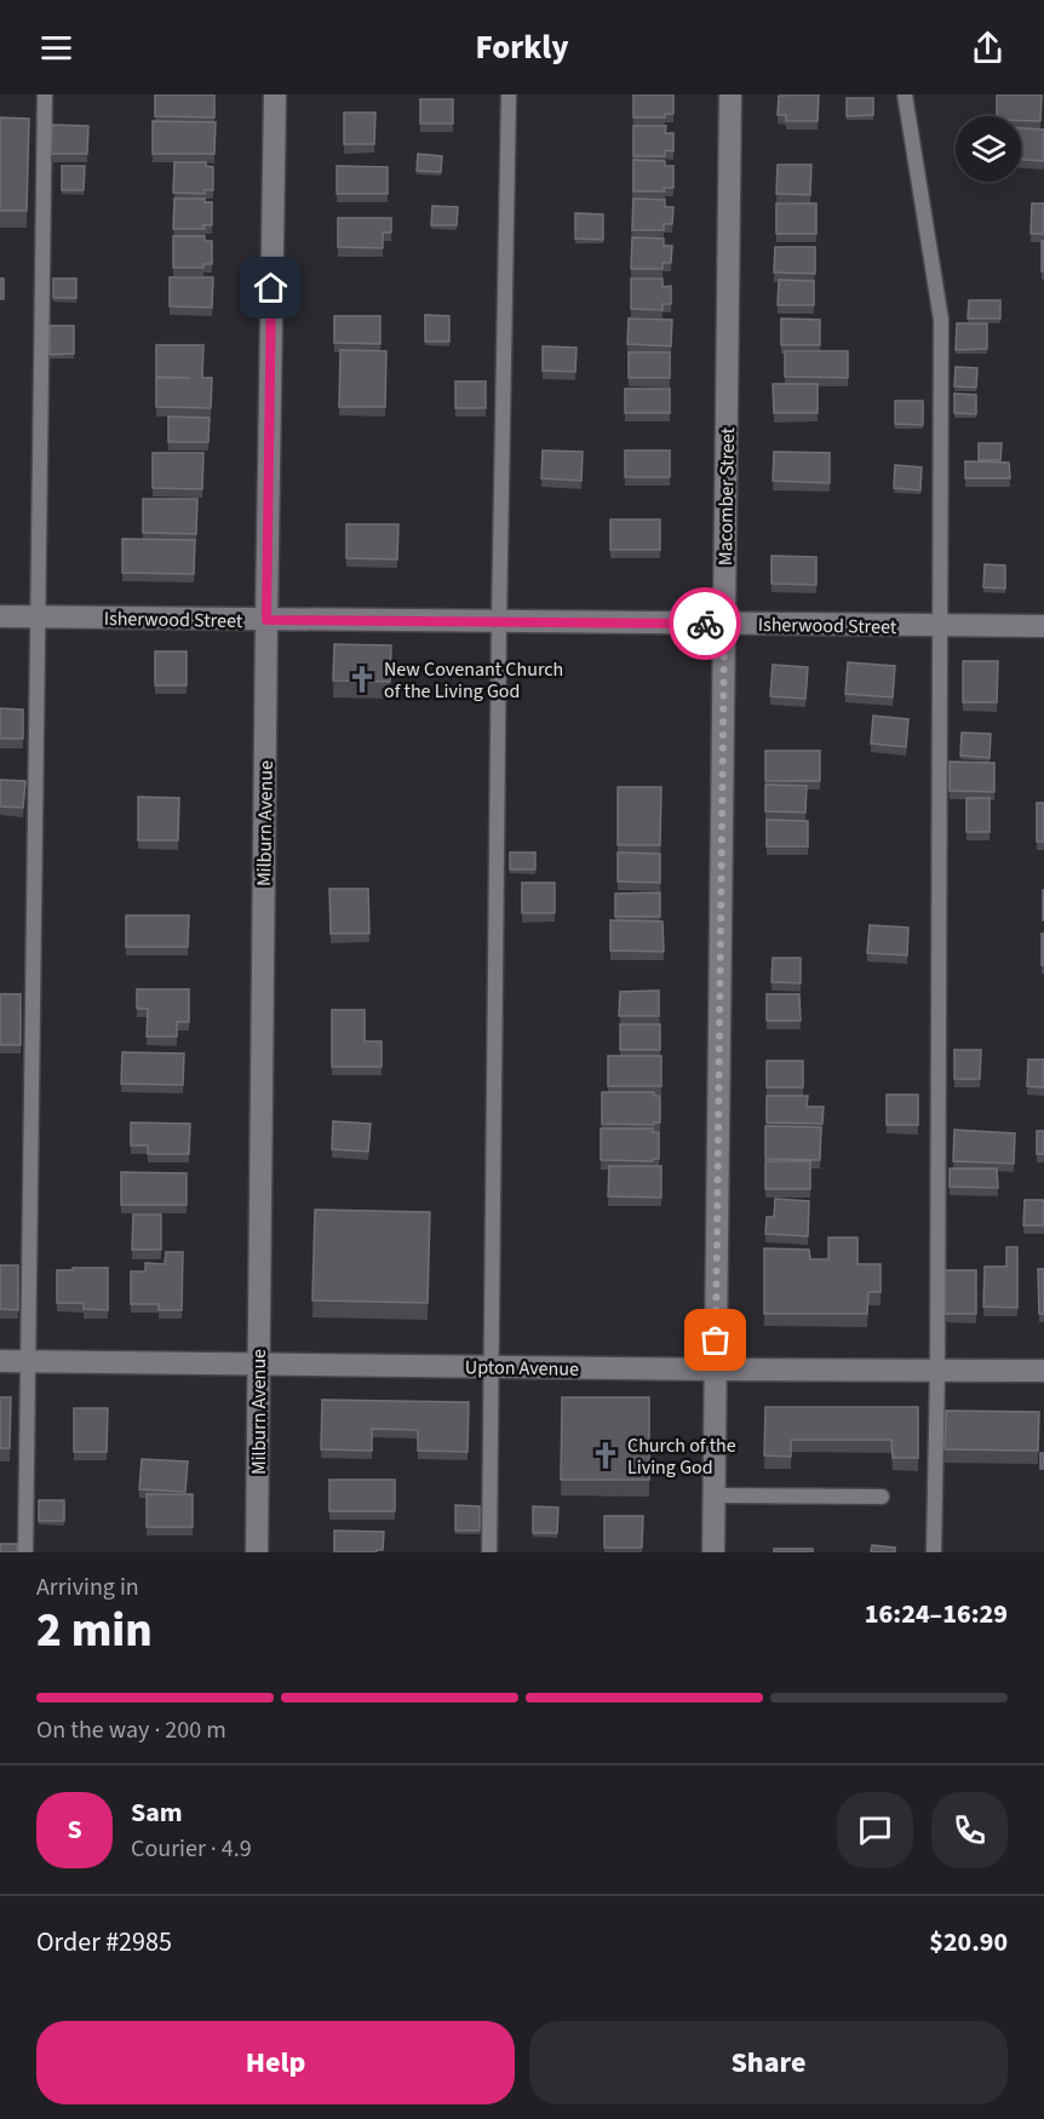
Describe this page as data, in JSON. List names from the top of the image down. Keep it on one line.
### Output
{"streets":{"street":["Macomber Street","Isherwood Street","Milburn Avenue","Upton Avenue"]},"crossings":[["Macomber Street","Isherwood Street"],["Macomber Street","Upton Avenue"],["Isherwood Street","Milburn Avenue"],["Milburn Avenue","Upton Avenue"]],"places":{"church":["New Covenant Church of the Living God","Church of the Living God"]},"page":{"header":"Forkly","heading":["2 min","Arriving in","16:24–16:29"],"panel":["Sam","Courier · 4.9","Order #2985","$20.90"],"bar":"On the way · 200 m","round":"S","buttons":["Help","Share"]}}
